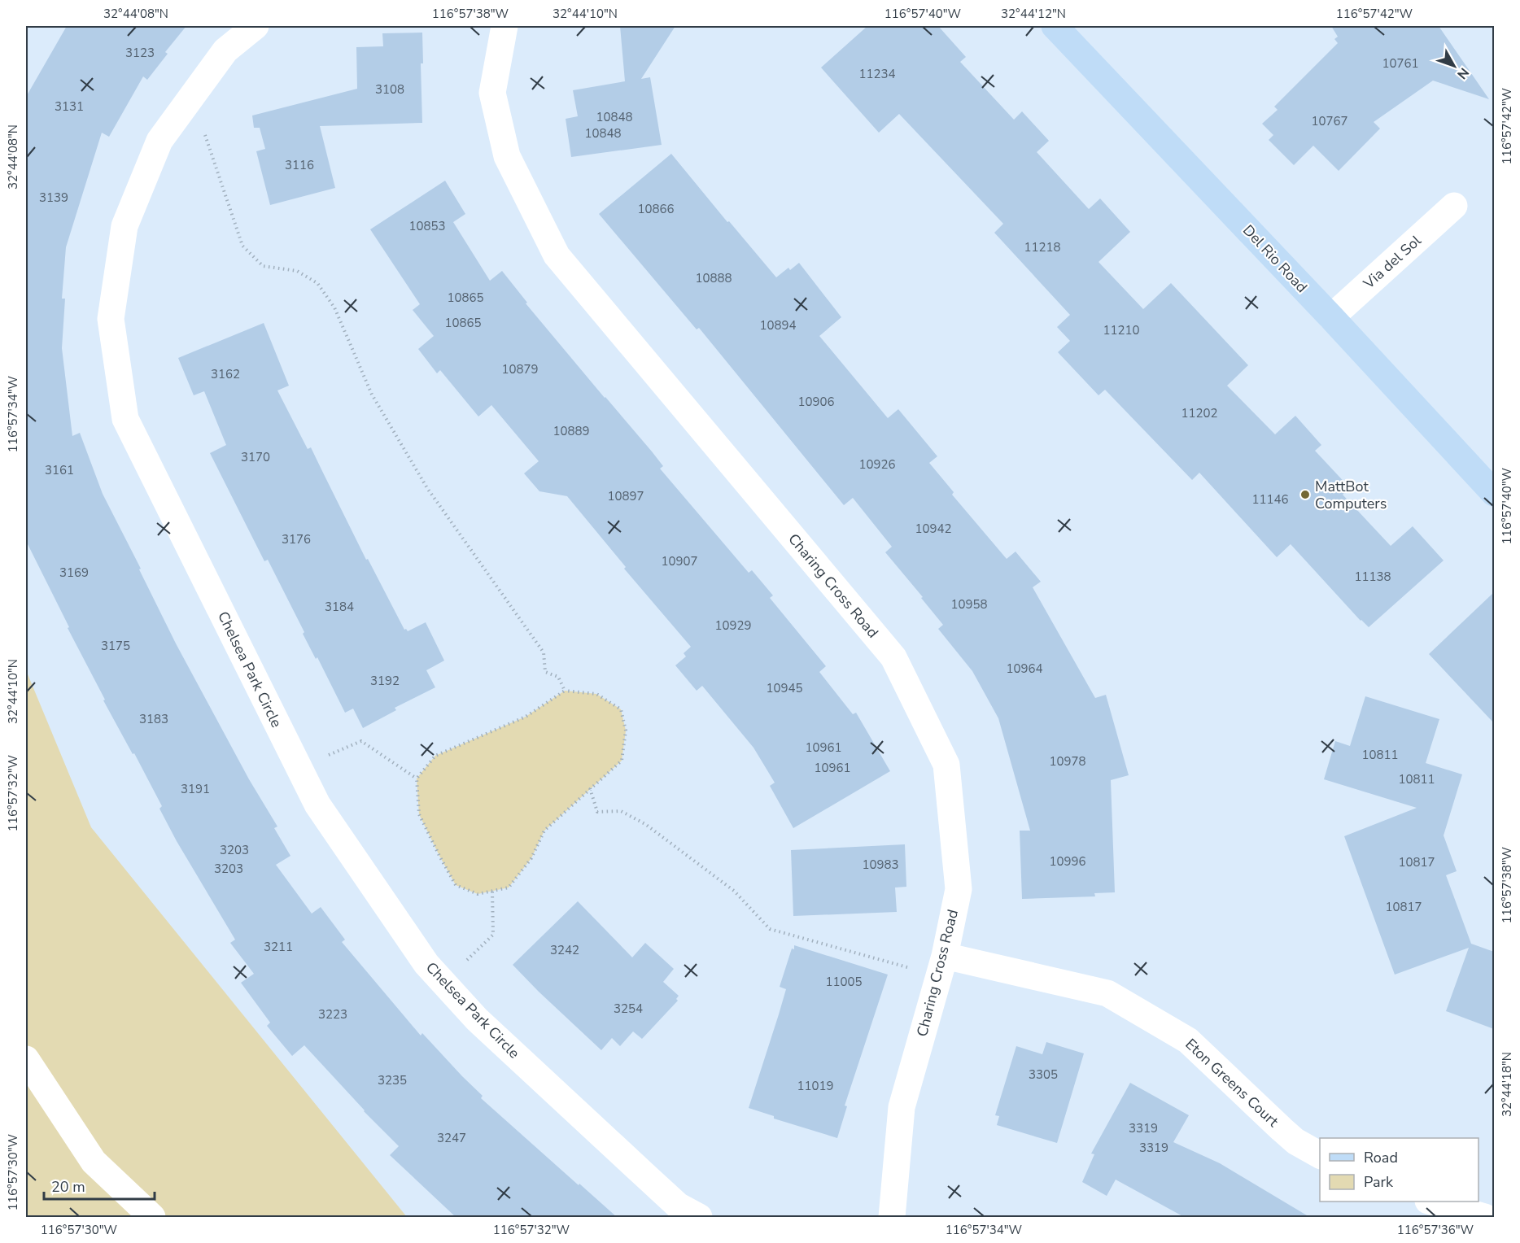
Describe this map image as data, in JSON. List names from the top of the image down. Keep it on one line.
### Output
{"streets":{"main road":["Del Rio Road"],"street":["Via del Sol","Charing Cross Road","Chelsea Park Circle","Eton Greens Court"]},"crossings":[["Del Rio Road","Via del Sol"],["Charing Cross Road","Eton Greens Court"]],"places":["MattBot Computers"],"house_numbers":["3123","10761","11234","3108","3131","10848","10767","10848","3116","3139","10866","10853","11218","10888","10865","10865","10894","11210","10879","3162","10906","11202","10889","3170","10926","3161","10897","11146","10942","3176","10907","3169","11138","10958","3184","10929","3175","10964","3192","10945","3183","10961","10811","10978","10961","10811","3191","3203","10996","10817","10983","3203","10817","3211","3242","11005","3254","3223","3305","3235","11019","3319","3247","3319"],"legend":["Road","Park"],"scale_bar":"20 m","north":"bottom right","coordinates":["32°44'08\"N","116°57'38\"W","32°44'10\"N","116°57'40\"W","32°44'12\"N","116°57'42\"W","116°57'34\"W","116°57'32\"W","32°44'18\"N","116°57'30\"W","116°57'36\"W"]}
